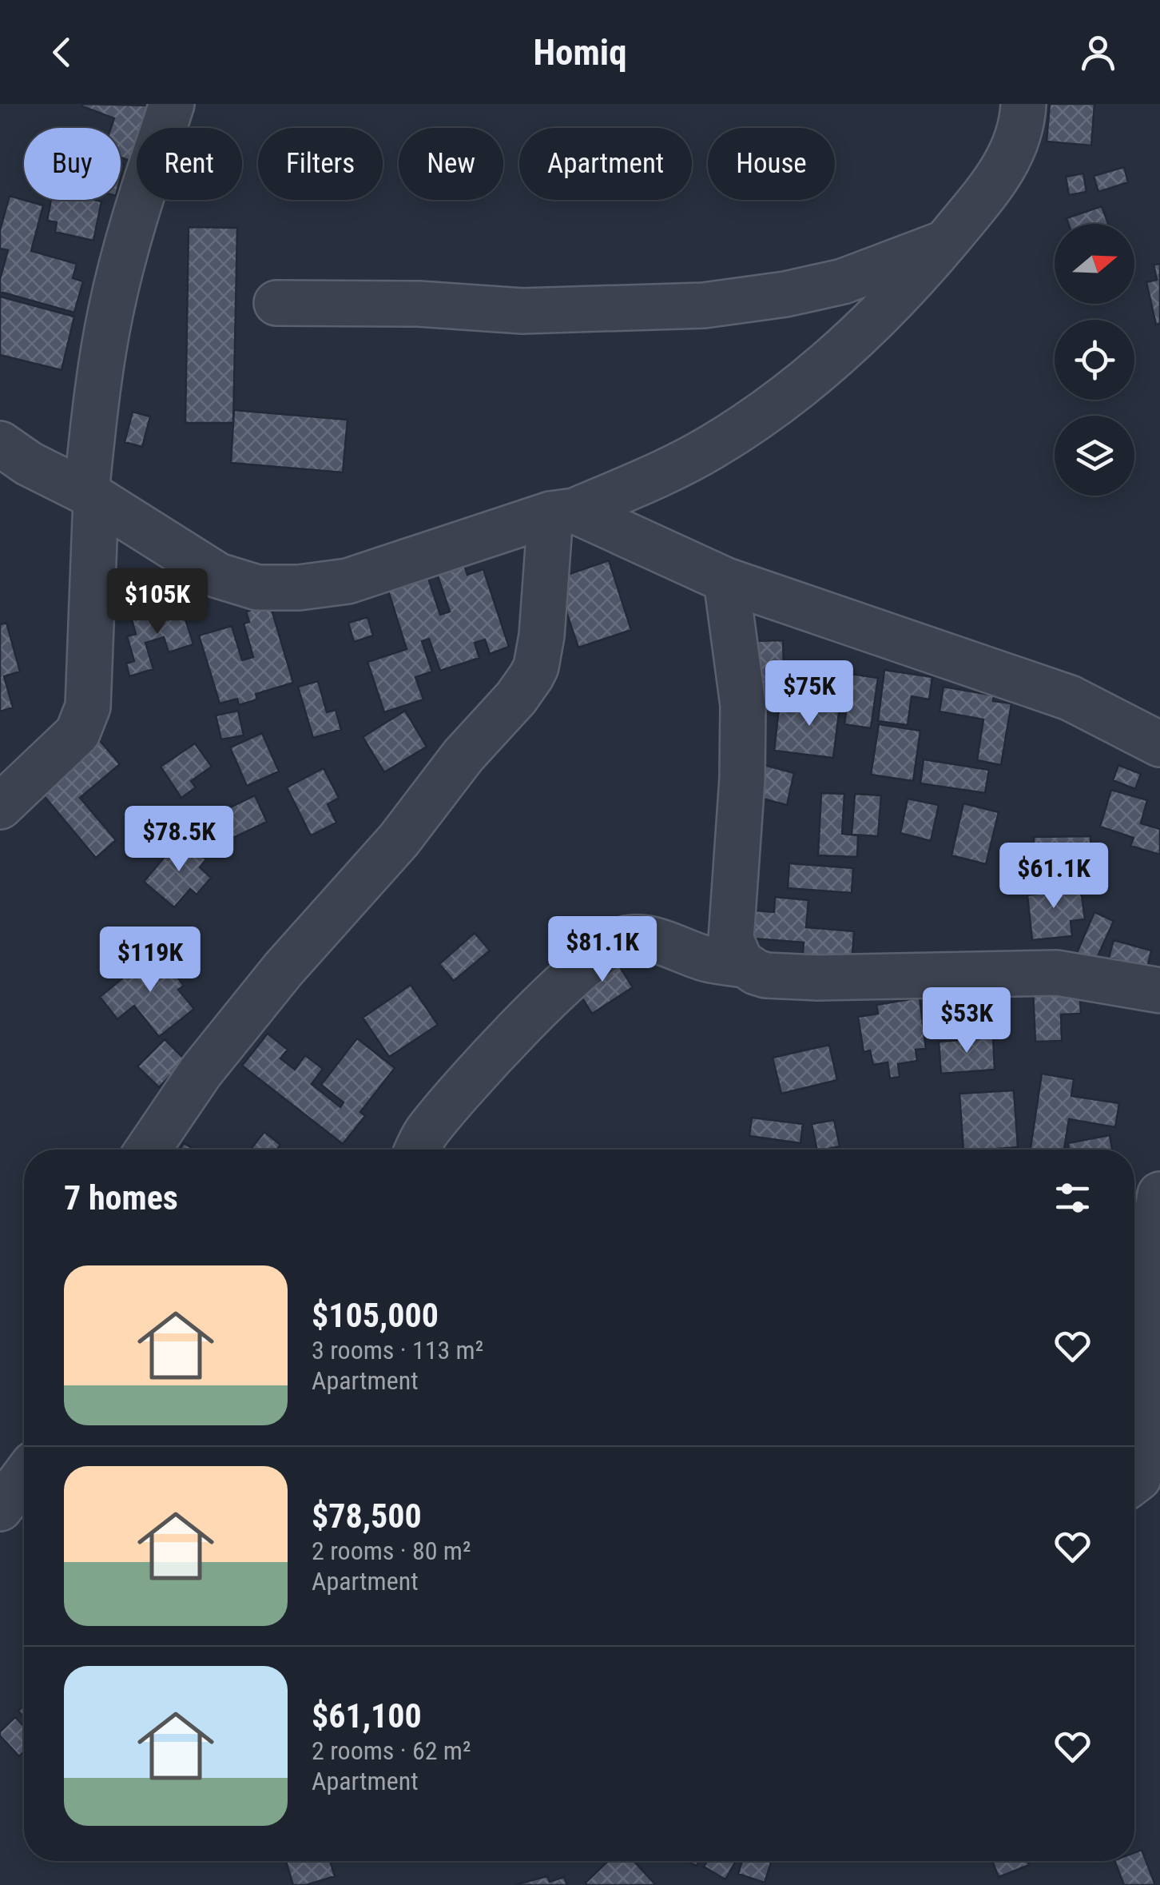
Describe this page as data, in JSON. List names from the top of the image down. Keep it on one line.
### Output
{"north":"right","page":{"header":"Homiq","chip":["Buy","Rent","Filters","New","Apartment","House"],"price":["$105K","$75K","$78.5K","$61.1K","$81.1K","$119K","$53K"],"heading":"7 homes","list":[{"name":"$105,000","note":"3 rooms · 113 m² · Apartment"},{"name":"$78,500","note":"2 rooms · 80 m² · Apartment"},{"name":"$61,100","note":"2 rooms · 62 m² · Apartment"}]}}
